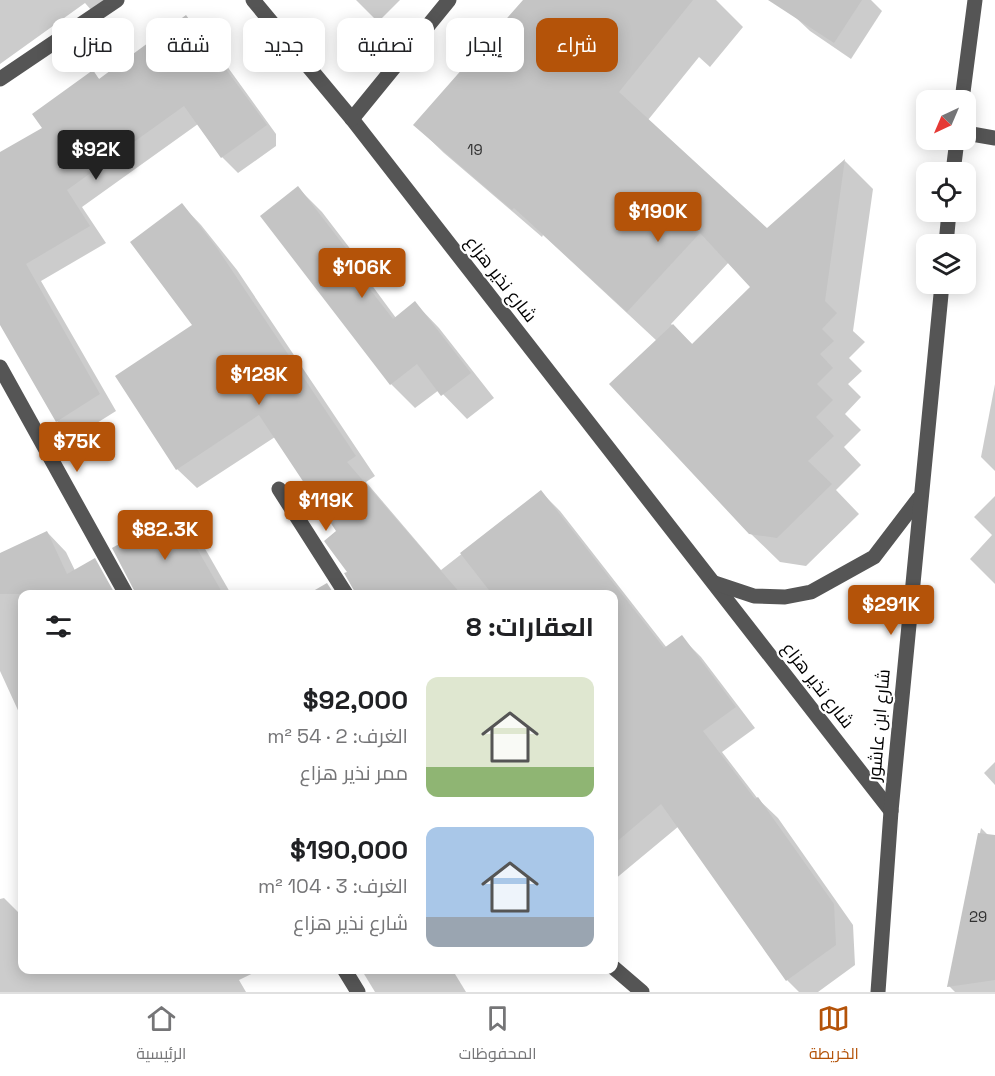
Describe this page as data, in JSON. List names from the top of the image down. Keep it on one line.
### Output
{"streets":{"street":["شارع نذير هزاع","شارع ابن عاشور"]},"crossings":[["شارع نذير هزاع","شارع ابن عاشور"]],"house_numbers":["19","29"],"north":"bottom left","page":{"chip":["شراء","إيجار","تصفية","جديد","شقة","منزل"],"price":["$92K","$190K","$106K","$128K","$75K","$119K","$82.3K","$291K"],"heading":"العقارات: 8","list":[{"name":"$92,000","note":"الغرف: 2 · 54 m² · ممر نذير هزاع"},{"name":"$190,000","note":"الغرف: 3 · 104 m² · شارع نذير هزاع"}],"tabs":["الخريطة","المحفوظات","الرئيسية"]}}
